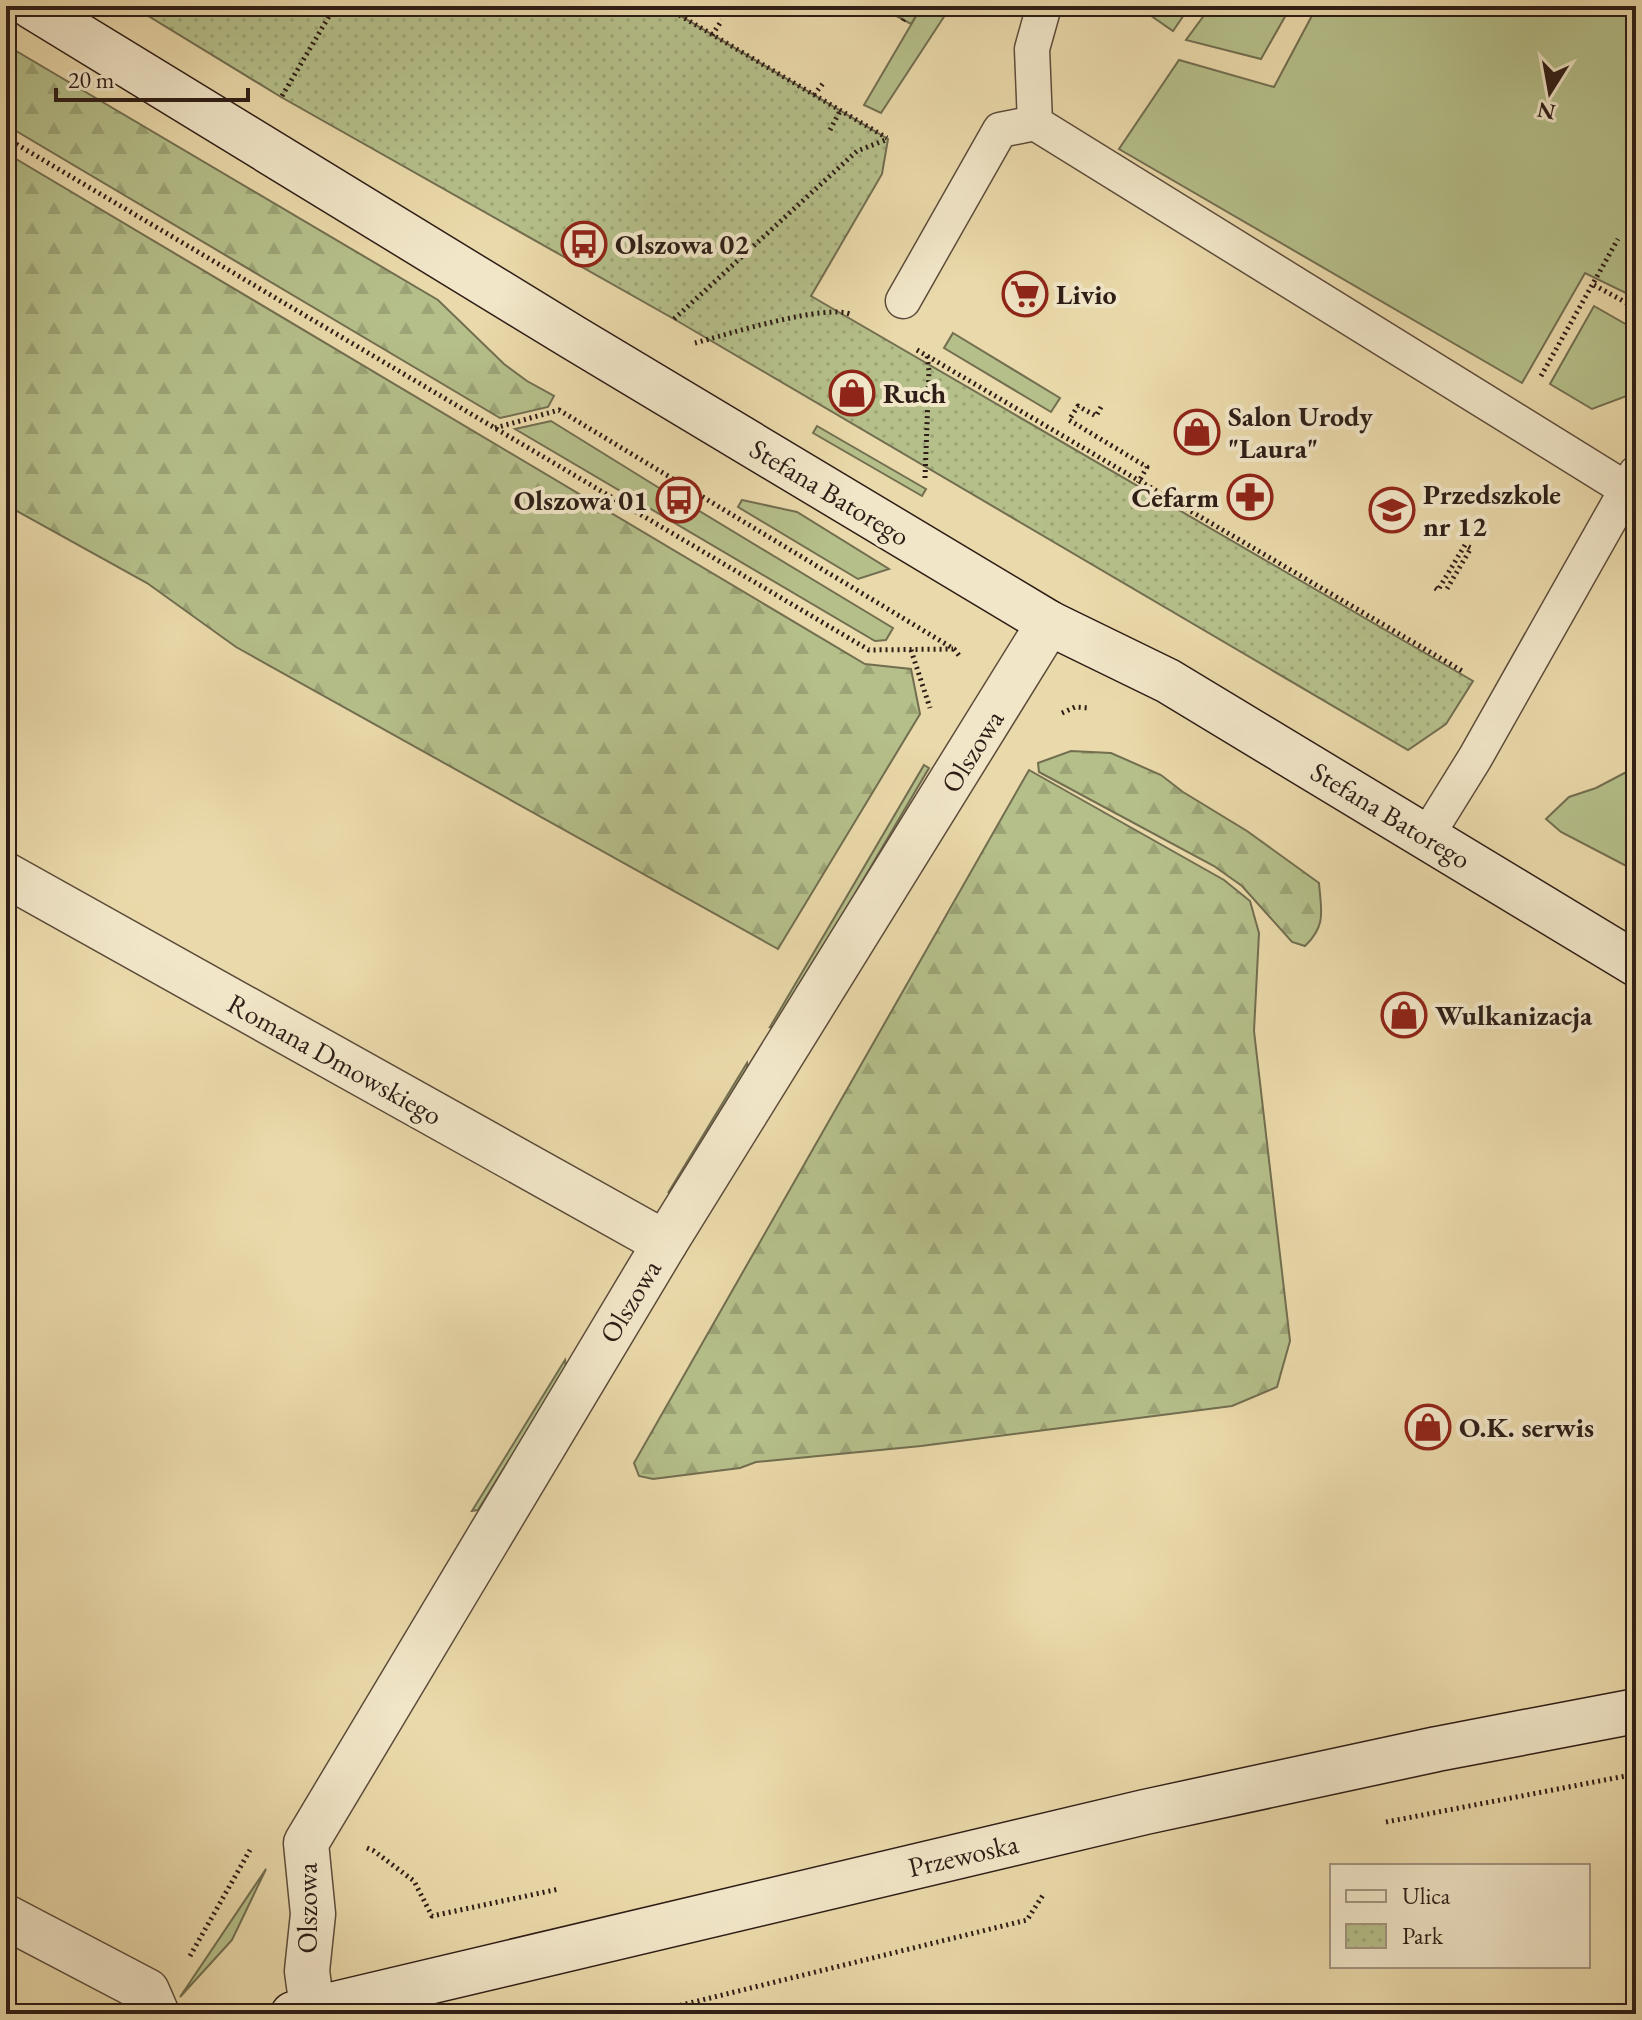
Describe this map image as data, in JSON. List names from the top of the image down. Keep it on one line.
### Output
{"streets":{"street":["Stefana Batorego","Olszowa","Romana Dmowskiego","Przewoska"]},"crossings":[["Stefana Batorego","Olszowa"],["Olszowa","Romana Dmowskiego"],["Olszowa","Przewoska"]],"places":{"bus stop":["Olszowa 02","Olszowa 01"],"supermarket":["Livio"],"shop":["Ruch","Salon Urody \"Laura\"","Wulkanizacja","O.K. serwis"],"pharmacy":["Cefarm"],"school or university":["Przedszkole nr 12"]},"legend":["Ulica","Park"],"scale_bar":"20 m","north":"bottom"}
